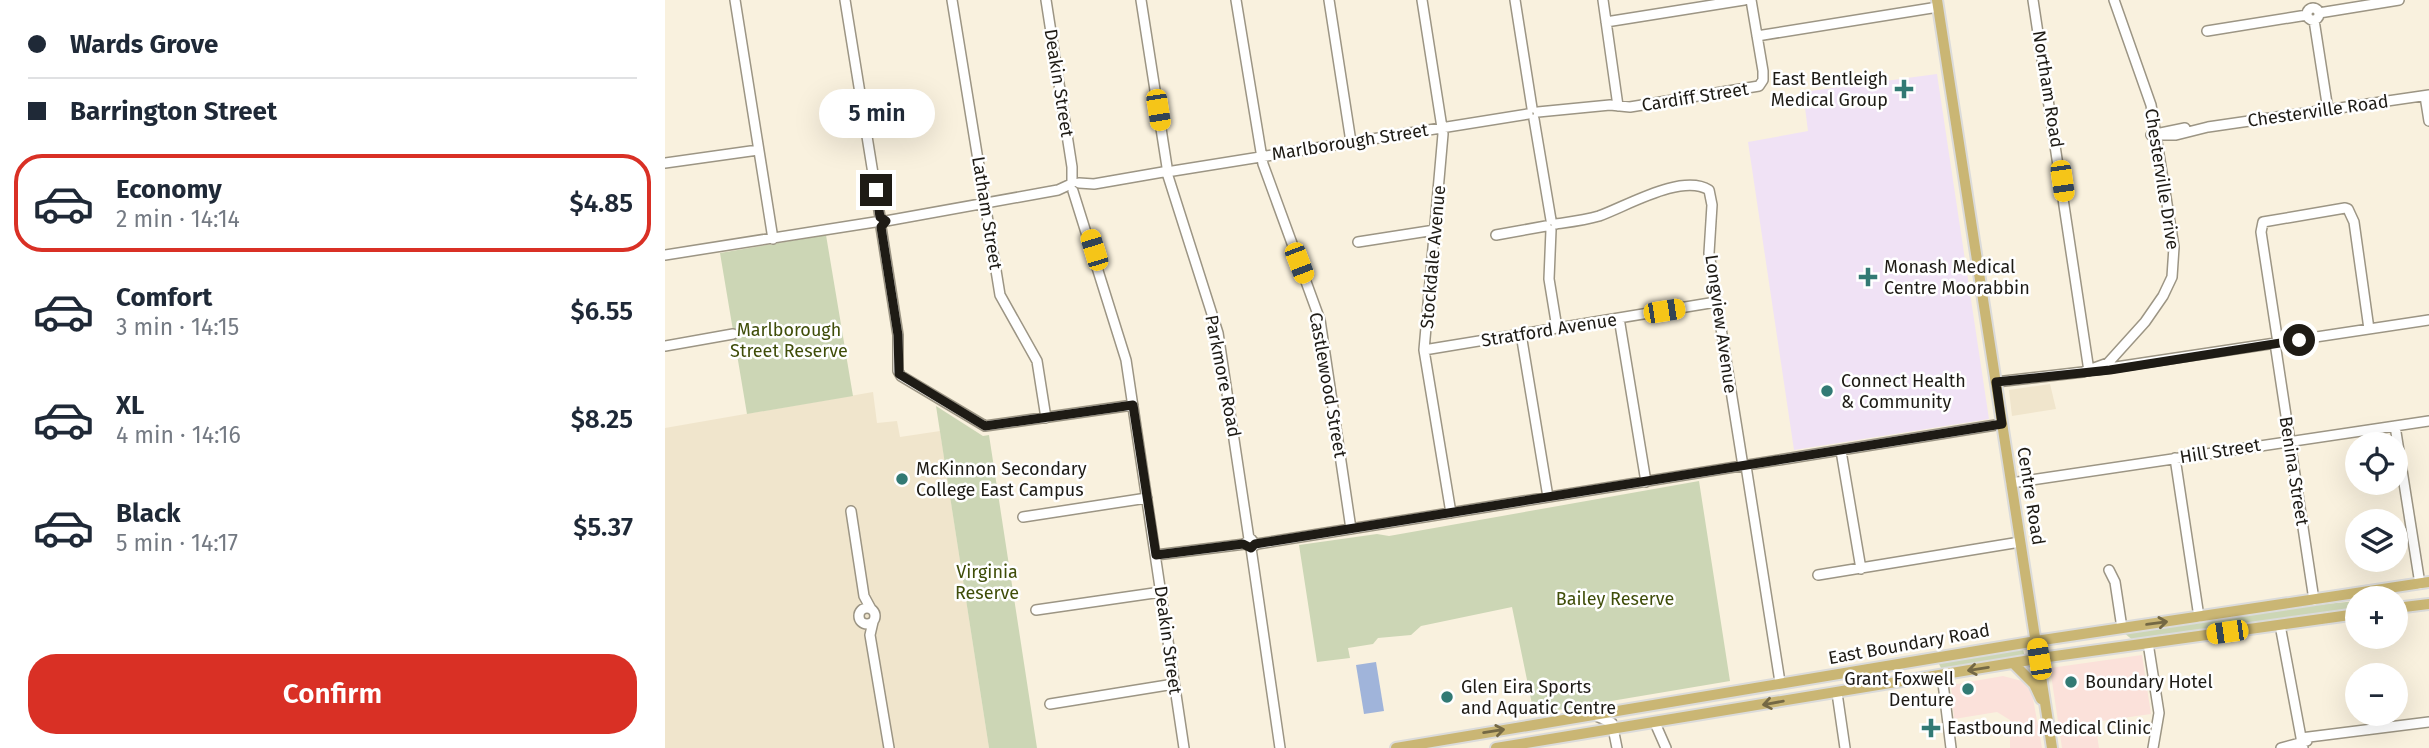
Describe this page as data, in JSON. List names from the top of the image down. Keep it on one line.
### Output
{"streets":{"main road":["Centre Road","East Boundary Road"],"street":["Deakin Street","Northam Road","Cardiff Street","Chesterville Road","Marlborough Street","Chesterville Drive","Latham Street","Stockdale Avenue","Longview Avenue","Stratford Avenue","Parkmore Road","Castlewood Street","Hill Street","Benina Street"]},"crossings":[["Deakin Street","Marlborough Street"],["Northam Road","Chesterville Drive"],["Cardiff Street","Marlborough Street"],["Chesterville Road","Chesterville Drive"],["Marlborough Street","Latham Street"],["Marlborough Street","Stockdale Avenue"],["Marlborough Street","Parkmore Road"],["Marlborough Street","Castlewood Street"],["Stockdale Avenue","Stratford Avenue"],["Longview Avenue","Stratford Avenue"],["Longview Avenue","East Boundary Road"],["Hill Street","Benina Street"],["Hill Street","Centre Road"],["Benina Street","East Boundary Road"],["Centre Road","East Boundary Road"]],"parks":["Marlborough Street Reserve","Virginia Reserve","Bailey Reserve"],"places":{"health":["East Bentleigh Medical Group","Monash Medical Centre Moorabbin","Eastbound Medical Clinic"],"other":["Connect Health & Community","McKinnon Secondary College East Campus","Boundary Hotel","Grant Foxwell Denture","Glen Eira Sports and Aquatic Centre"]},"page":{"banner":["Wards Grove","Barrington Street"],"bubble":"5 min","list":[{"name":"Economy","note":"2 min · 14:14","value":"$4.85"},{"name":"Comfort","note":"3 min · 14:15","value":"$6.55"},{"name":"XL","note":"4 min · 14:16","value":"$8.25"},{"name":"Black","note":"5 min · 14:17","value":"$5.37"}],"map_buttons":["+","−"],"buttons":"Confirm"}}
